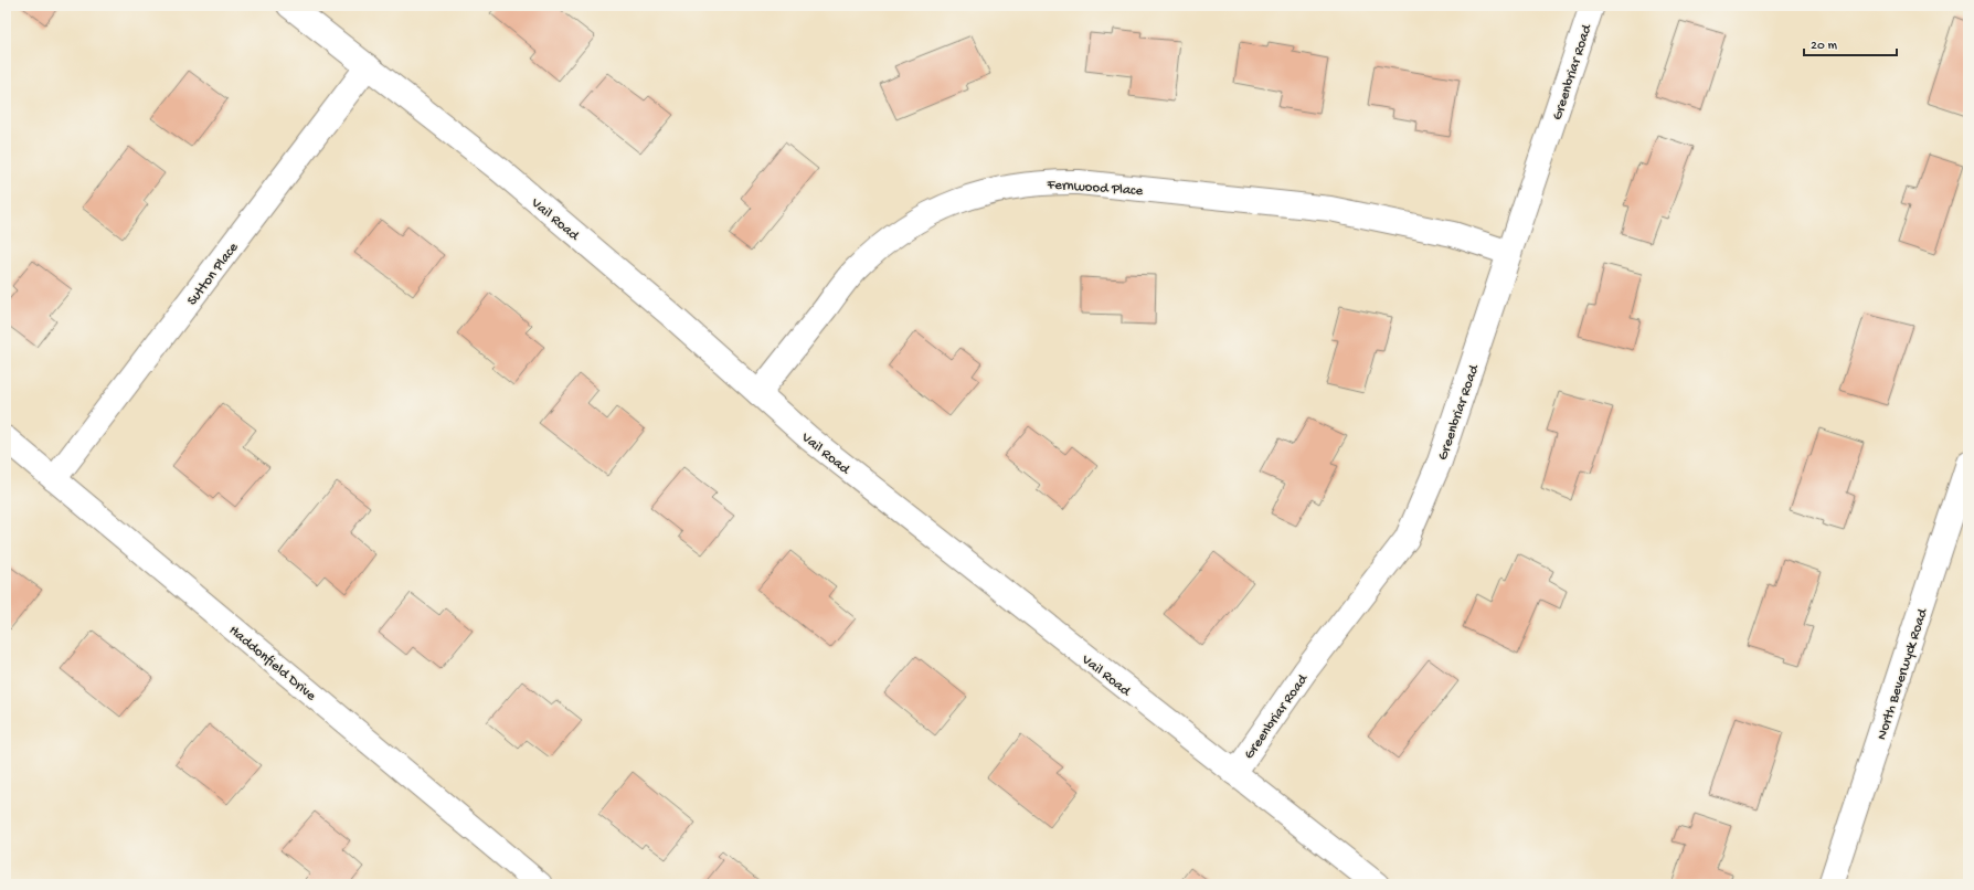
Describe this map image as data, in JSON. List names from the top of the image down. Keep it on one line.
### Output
{"streets":{"street":["Greenbriar Road","Fernwood Place","Vail Road","Sutton Place","Haddonfield Drive","North Beverwyck Road"]},"crossings":[["Greenbriar Road","Fernwood Place"],["Greenbriar Road","Vail Road"],["Fernwood Place","Vail Road"],["Vail Road","Sutton Place"],["Sutton Place","Haddonfield Drive"]],"scale_bar":"20 m"}
